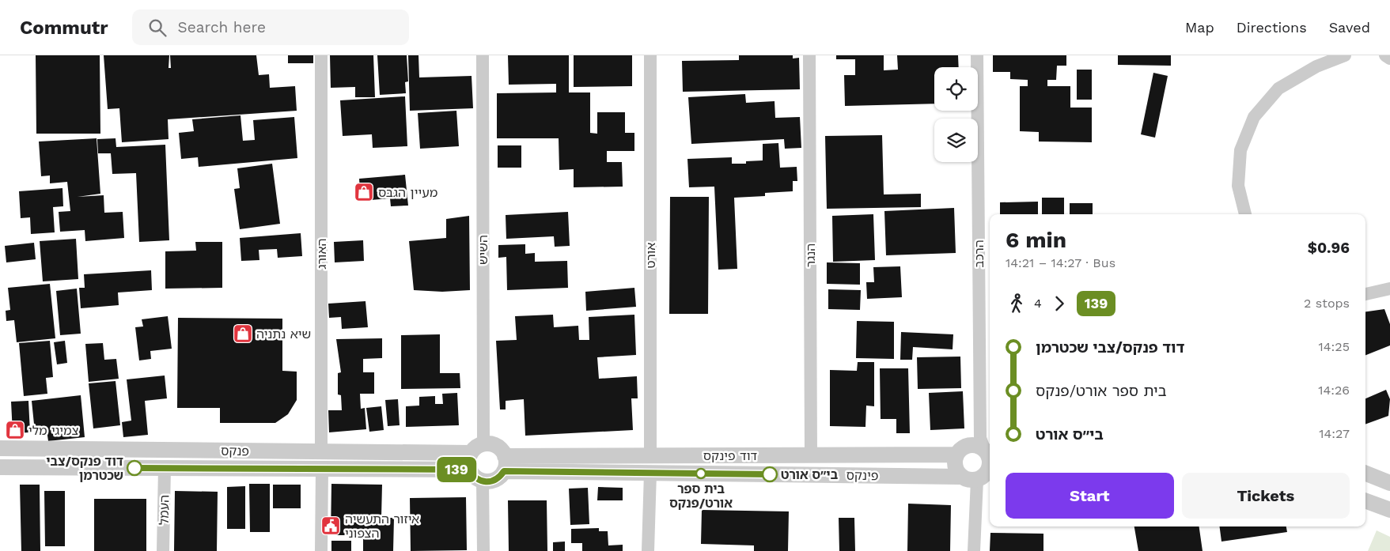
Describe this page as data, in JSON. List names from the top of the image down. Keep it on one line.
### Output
{"streets":{"street":["השיש","האורג","הרכב","אורט","הנגר","פנקס","דוד פינקס","פינקס","העמל"]},"crossings":[["השיש","פנקס"],["השיש","דוד פינקס"],["השיש","פינקס"],["האורג","פנקס"],["הרכב","דוד פינקס"],["הרכב","פינקס"],["אורט","דוד פינקס"],["הנגר","דוד פינקס"],["פנקס","דוד פינקס"],["פנקס","פינקס"],["דוד פינקס","פינקס"]],"places":{"shop":["מעיין הגבס","שיא נתניה","צמיגי מלי"],"other":["דוד פנקס/צבי שכטרמן","בית ספר אורט/פנקס","בי״ס אורט"],"public building":["איזור התעשיה הצפוני"]},"lines":["bus line 139"],"page":{"header":"Commutr","search":"Search here","nav":["Map","Directions","Saved"],"on_map":"139","heading":["6 min","14:21 – 14:27 · Bus","$0.96"],"legs":["4","139","2 stops"],"list":[{"name":"דוד פנקס/צבי שכטרמן","value":"14:25"},{"name":"בית ספר אורט/פנקס","value":"14:26"},{"name":"בי״ס אורט","value":"14:27"}],"buttons":["Start","Tickets"]}}
